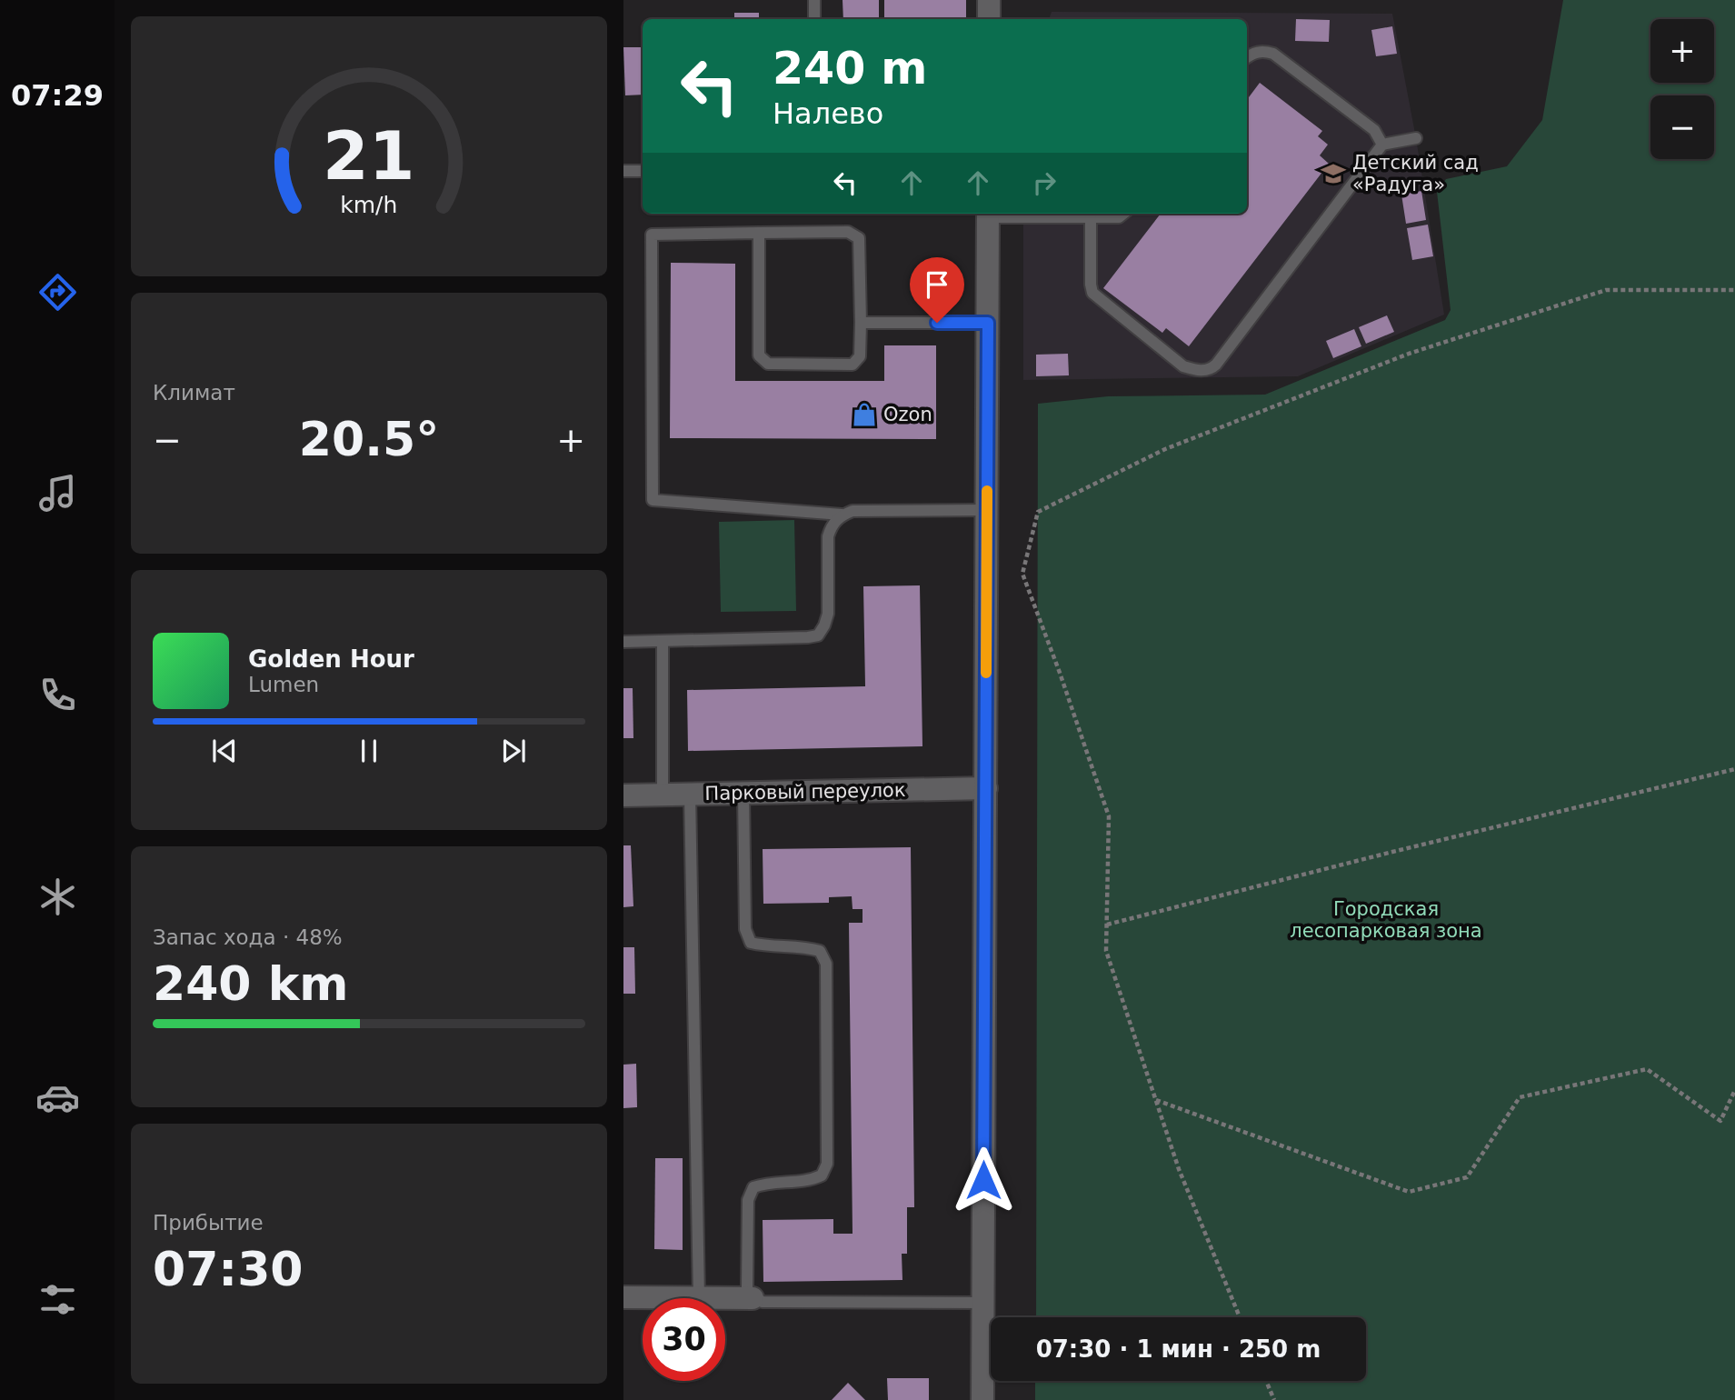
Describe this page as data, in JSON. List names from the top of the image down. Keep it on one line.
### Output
{"streets":{"street":["Парковый переулок"]},"parks":["Городская лесопарковая зона"],"places":{"school or university":["Детский сад «Радуга»"],"shop":["Ozon"]},"page":{"tabs":"07:29","map_buttons":["+","−"],"turn":["240 m","Налево"],"tile":["Климат",["Запас хода · 48%","240 km"],["Прибытие","07:30"]],"heat":["−","20.5°","+"],"song":["Golden Hour","Lumen"],"limit":"30","trip":"07:30 · 1 мин · 250 m","gauge":["21","km/h"]}}
